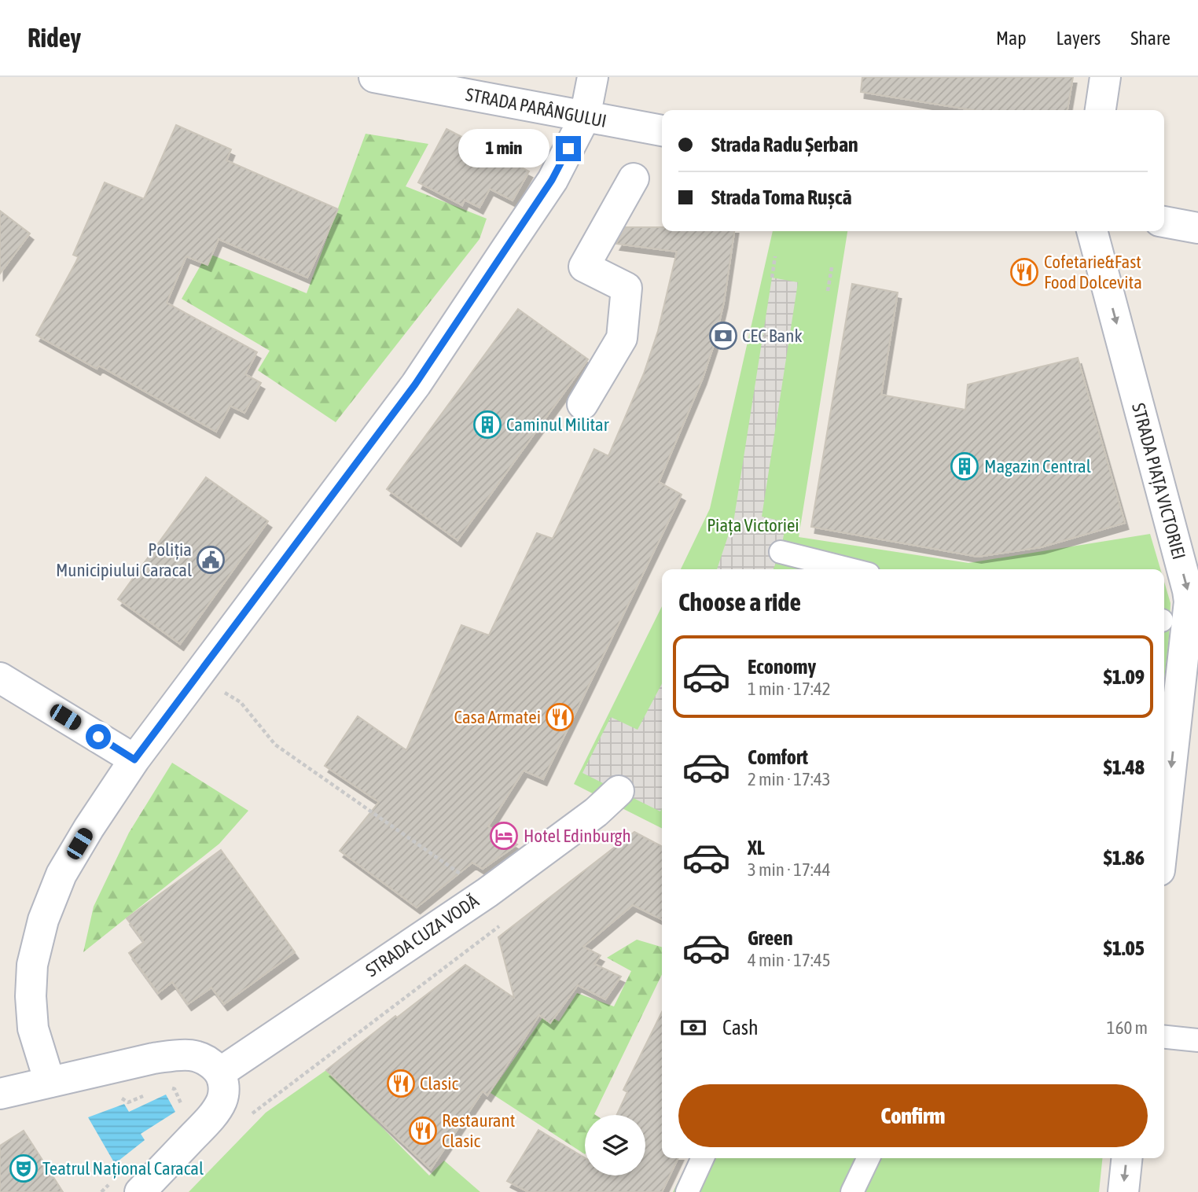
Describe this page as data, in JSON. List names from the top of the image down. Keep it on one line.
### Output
{"streets":{"street":["STRADA PARÂNGULUI","STRADA PIAȚA VICTORIEI","STRADA CUZA VODĂ"]},"one_way":["STRADA PIAȚA VICTORIEI"],"parks":["Piața Victoriei"],"places":{"restaurant":["Cofetarie&Fast Food Dolcevita","Casa Armatei","Clasic","Restaurant Clasic"],"bank":["CEC Bank"],"building":["Caminul Militar","Magazin Central"],"public building":["Poliția Municipiului Caracal"],"hotel":["Hotel Edinburgh"],"theatre":["Teatrul Național Caracal"]},"page":{"header":"Ridey","nav":["Map","Layers","Share"],"banner":["Strada Radu Șerban","Strada Toma Rușcă"],"bubble":"1 min","heading":"Choose a ride","list":[{"name":"Economy","note":"1 min · 17:42","value":"$1.09"},{"name":"Comfort","note":"2 min · 17:43","value":"$1.48"},{"name":"XL","note":"3 min · 17:44","value":"$1.86"},{"name":"Green","note":"4 min · 17:45","value":"$1.05"}],"pay":["Cash","160 m"],"buttons":"Confirm"}}
